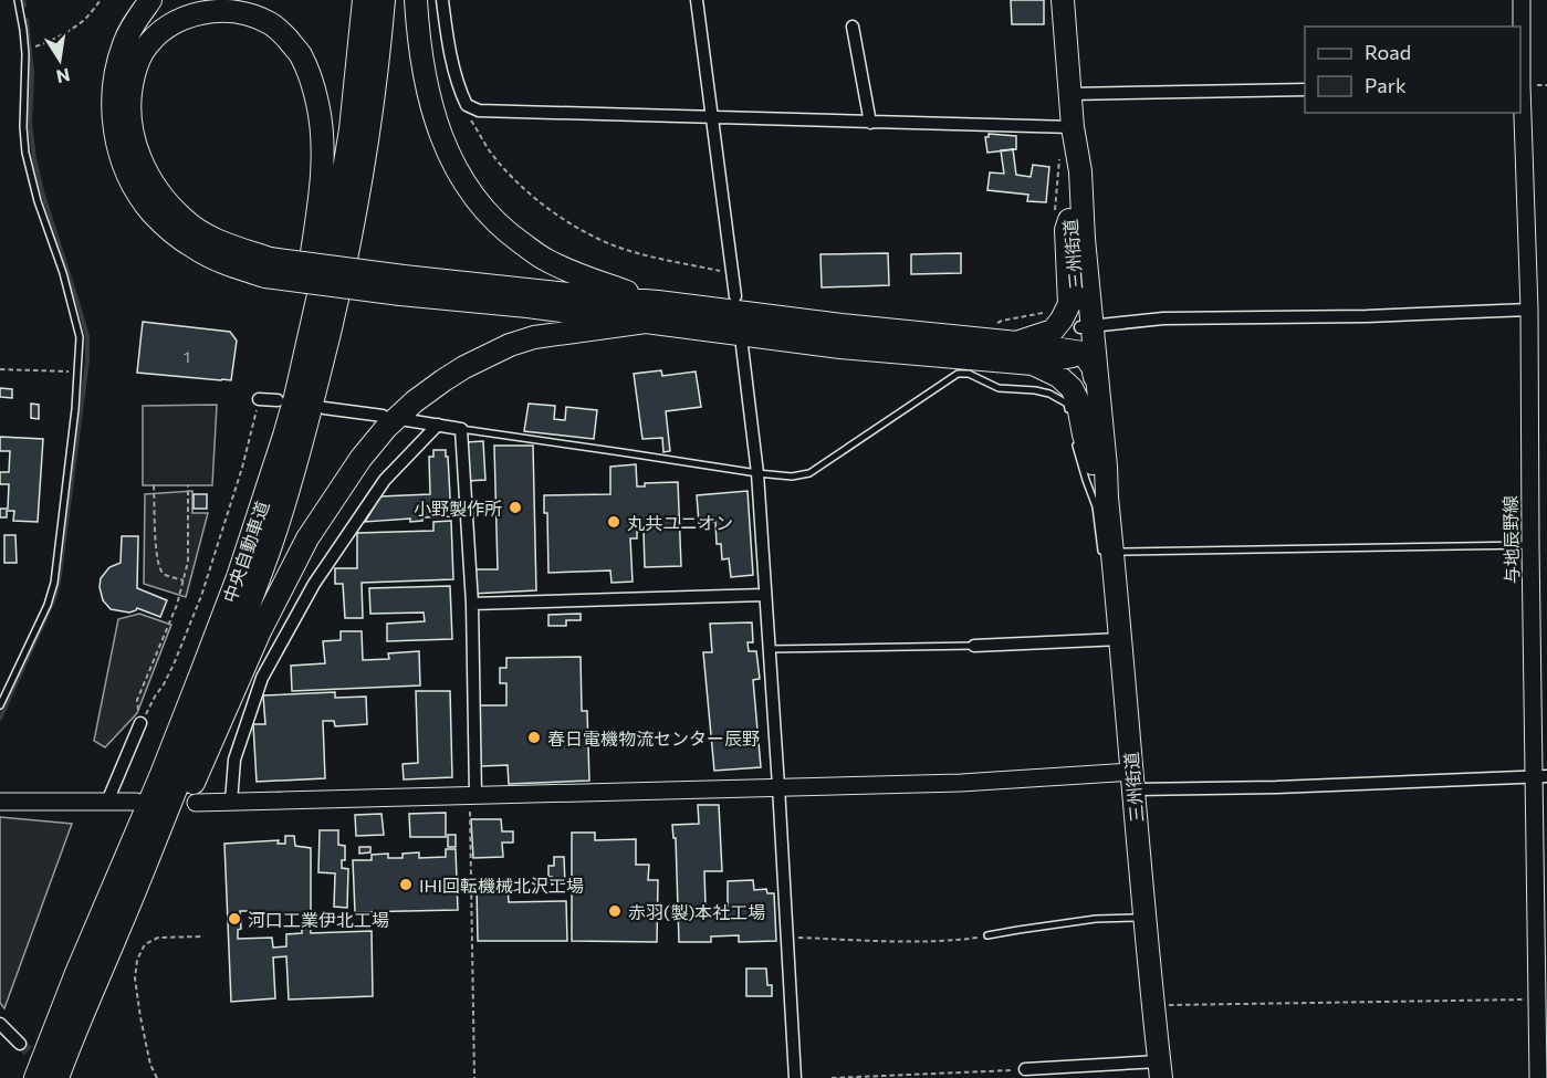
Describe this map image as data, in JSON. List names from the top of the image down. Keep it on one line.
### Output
{"streets":{"highway":["三州街道","中央自動車道"],"main road":["与地辰野線"]},"places":["小野製作所","丸共ユニオン","春日電機物流センター辰野","IHI回転機械北沢工場","赤羽(製)本社工場","河口工業伊北工場"],"house_numbers":["1"],"legend":["Road","Park"],"north":"bottom"}
